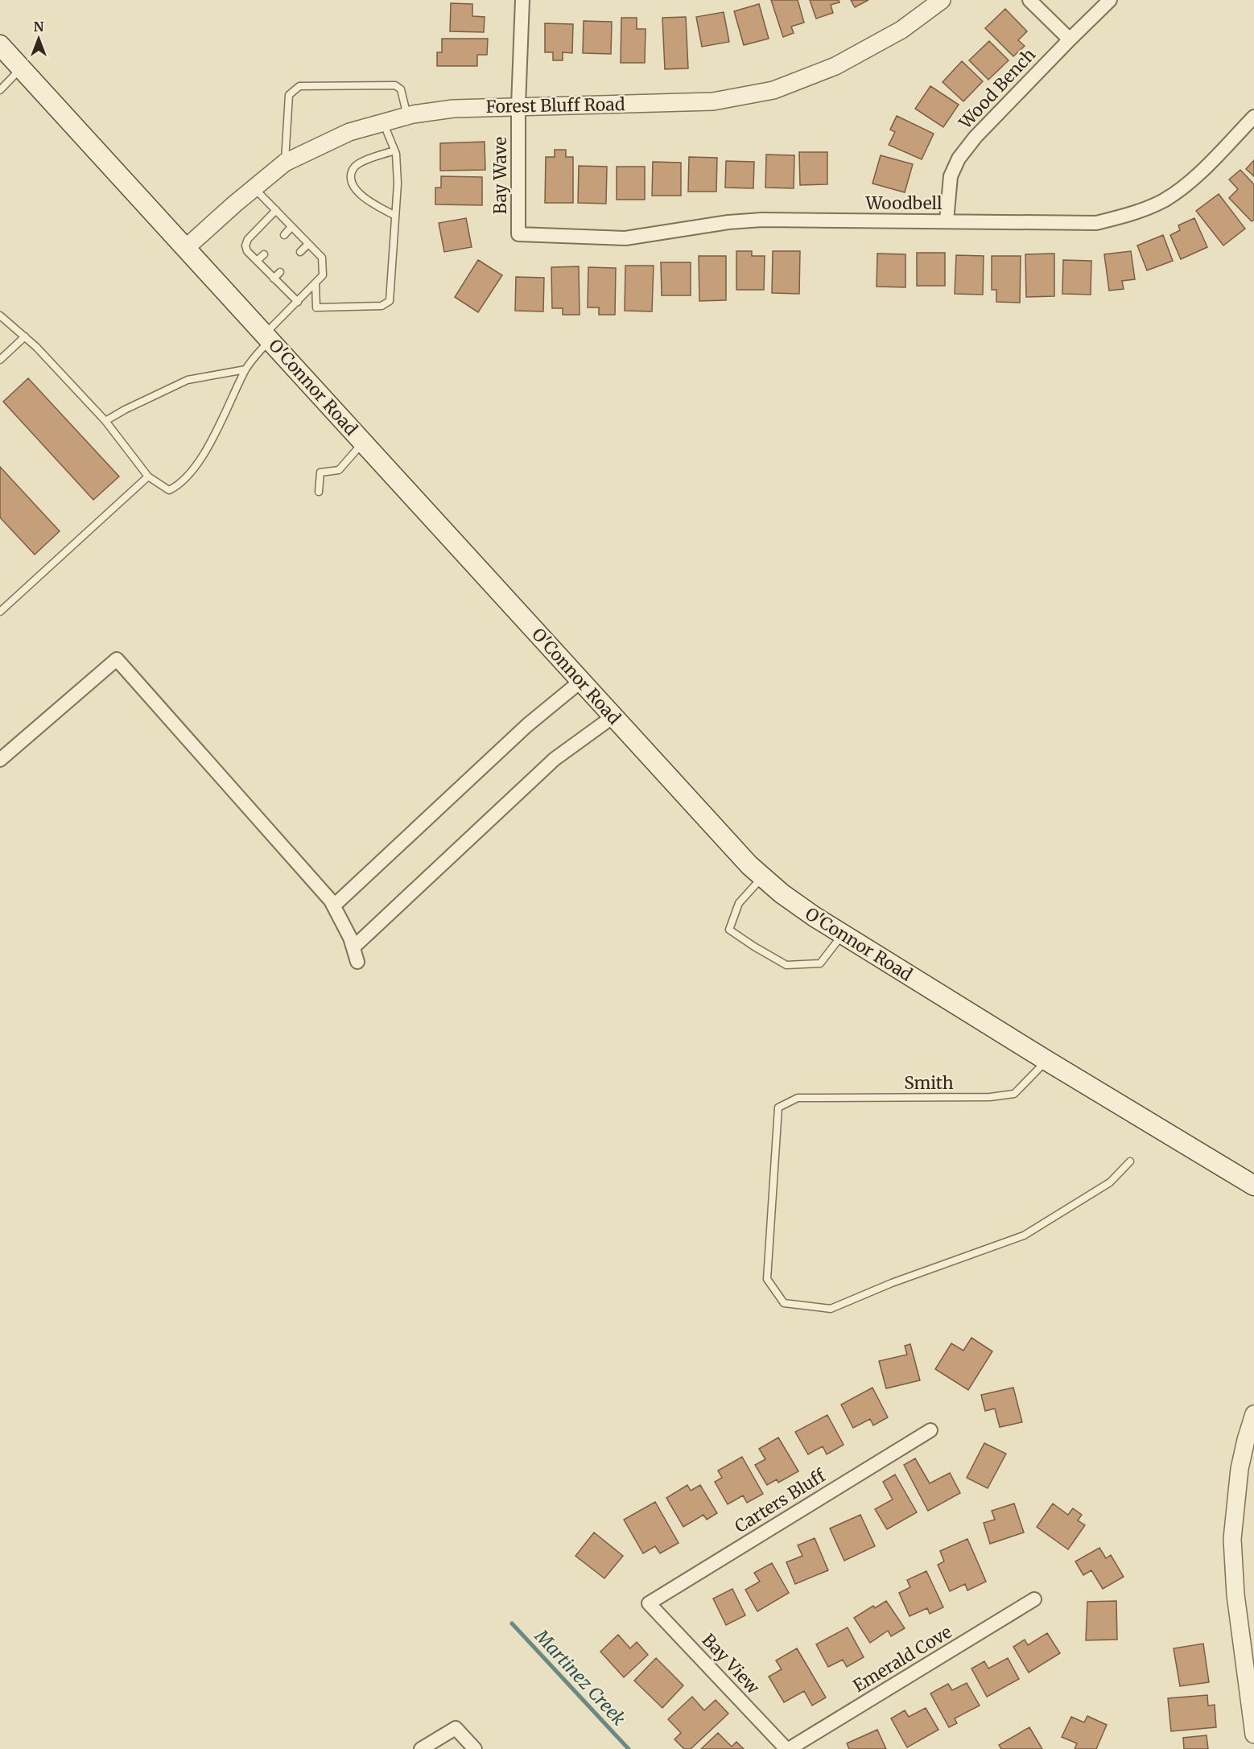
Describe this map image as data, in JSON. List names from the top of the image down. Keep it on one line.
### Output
{"streets":{"main road":["O'Connor Road"],"street":["Wood Bench","Forest Bluff Road","Bay Wave","Woodbell","Carters Bluff","Emerald Cove","Bay View"],"lane":["Smith"]},"crossings":[["Wood Bench","Woodbell"],["Forest Bluff Road","Bay Wave"],["Forest Bluff Road","O'Connor Road"],["Bay Wave","Woodbell"],["O'Connor Road","Smith"],["Carters Bluff","Bay View"],["Emerald Cove","Bay View"]],"water":["Martinez Creek"],"north":"top"}
